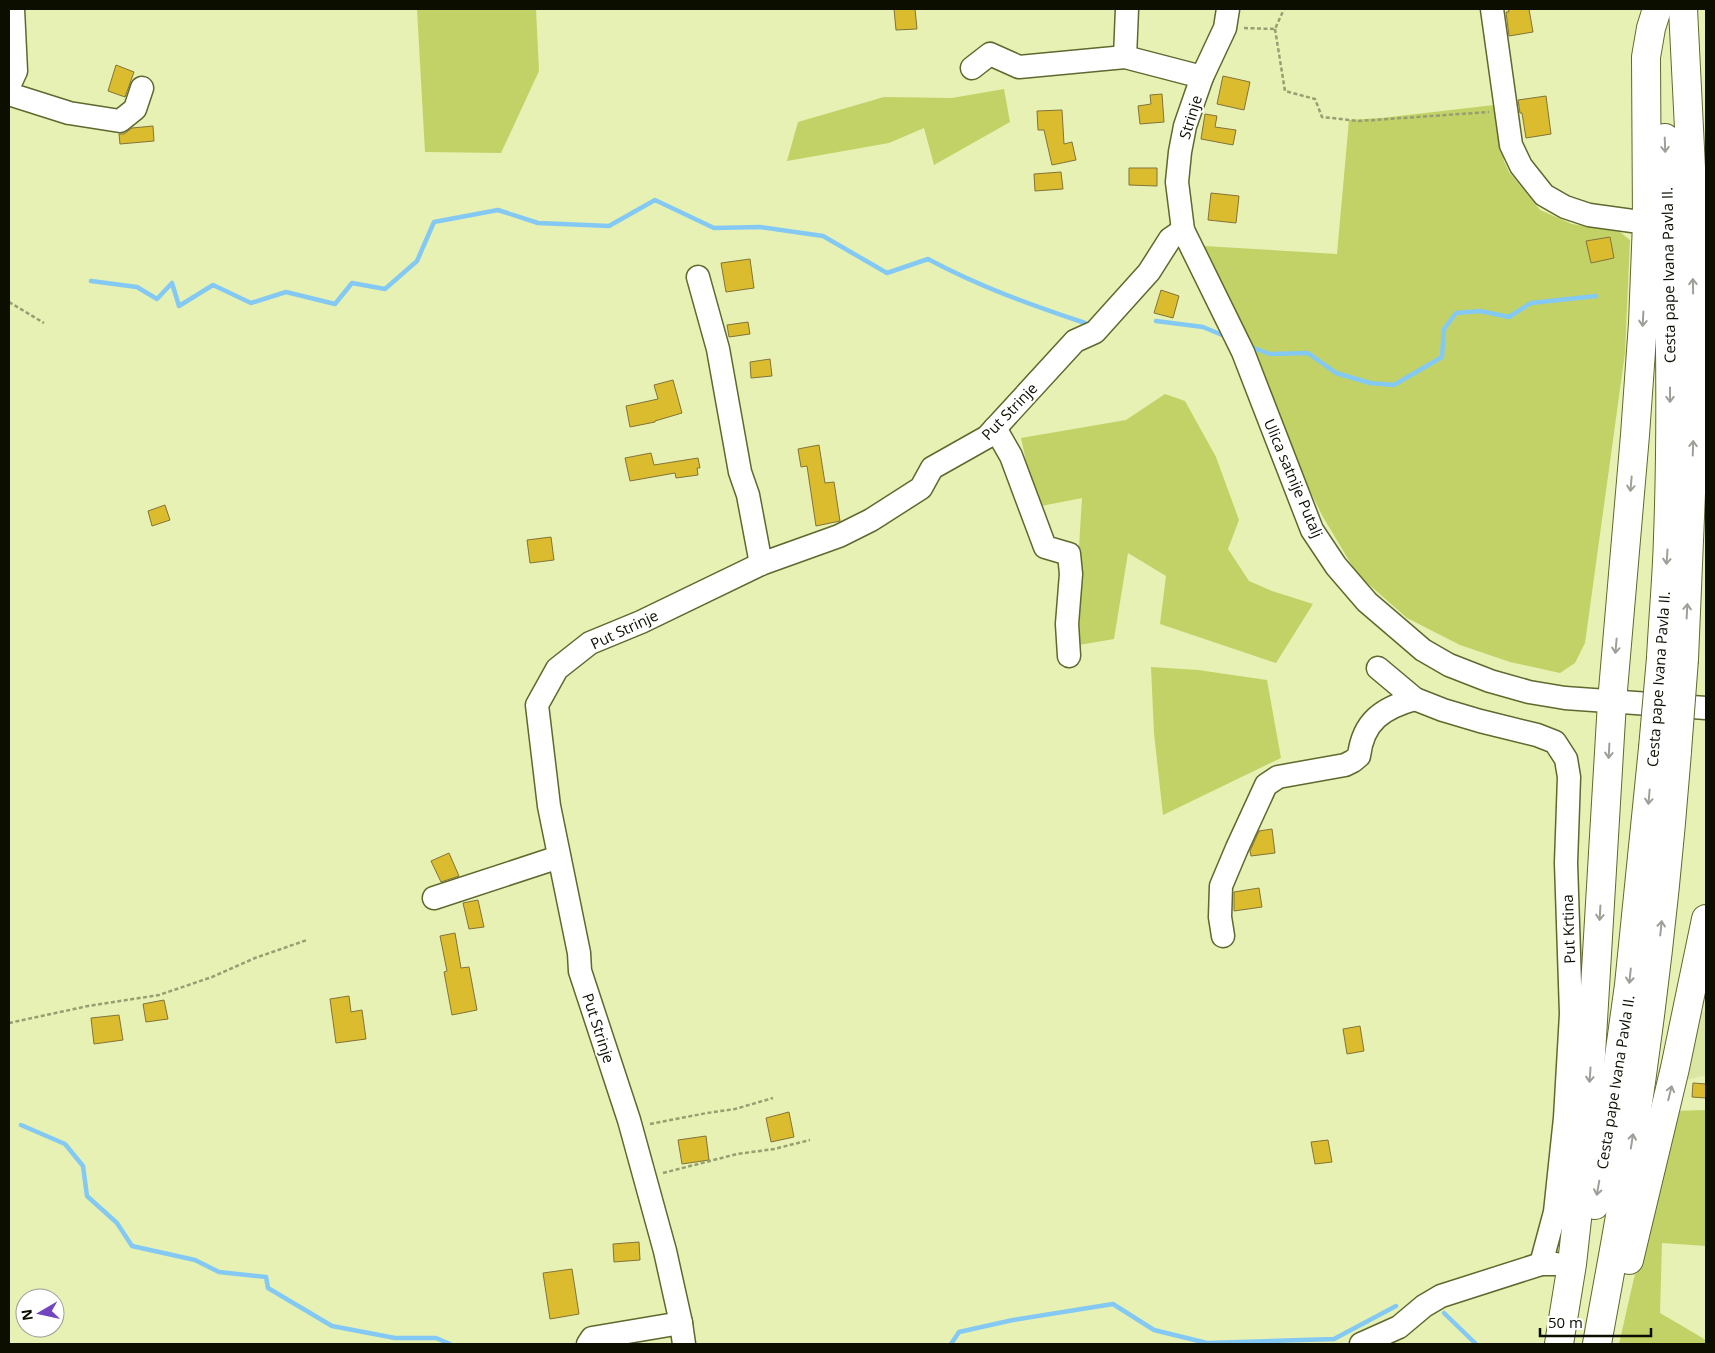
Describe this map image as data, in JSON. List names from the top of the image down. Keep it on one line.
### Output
{"streets":{"main road":["Cesta pape Ivana Pavla II."],"street":["Strinje","Put Strinje","Ulica satnije Putalj","Put Krtina"]},"crossings":[["Strinje","Put Strinje"],["Strinje","Ulica satnije Putalj"],["Put Strinje","Ulica satnije Putalj"]],"scale_bar":"50 m","north":"left"}
